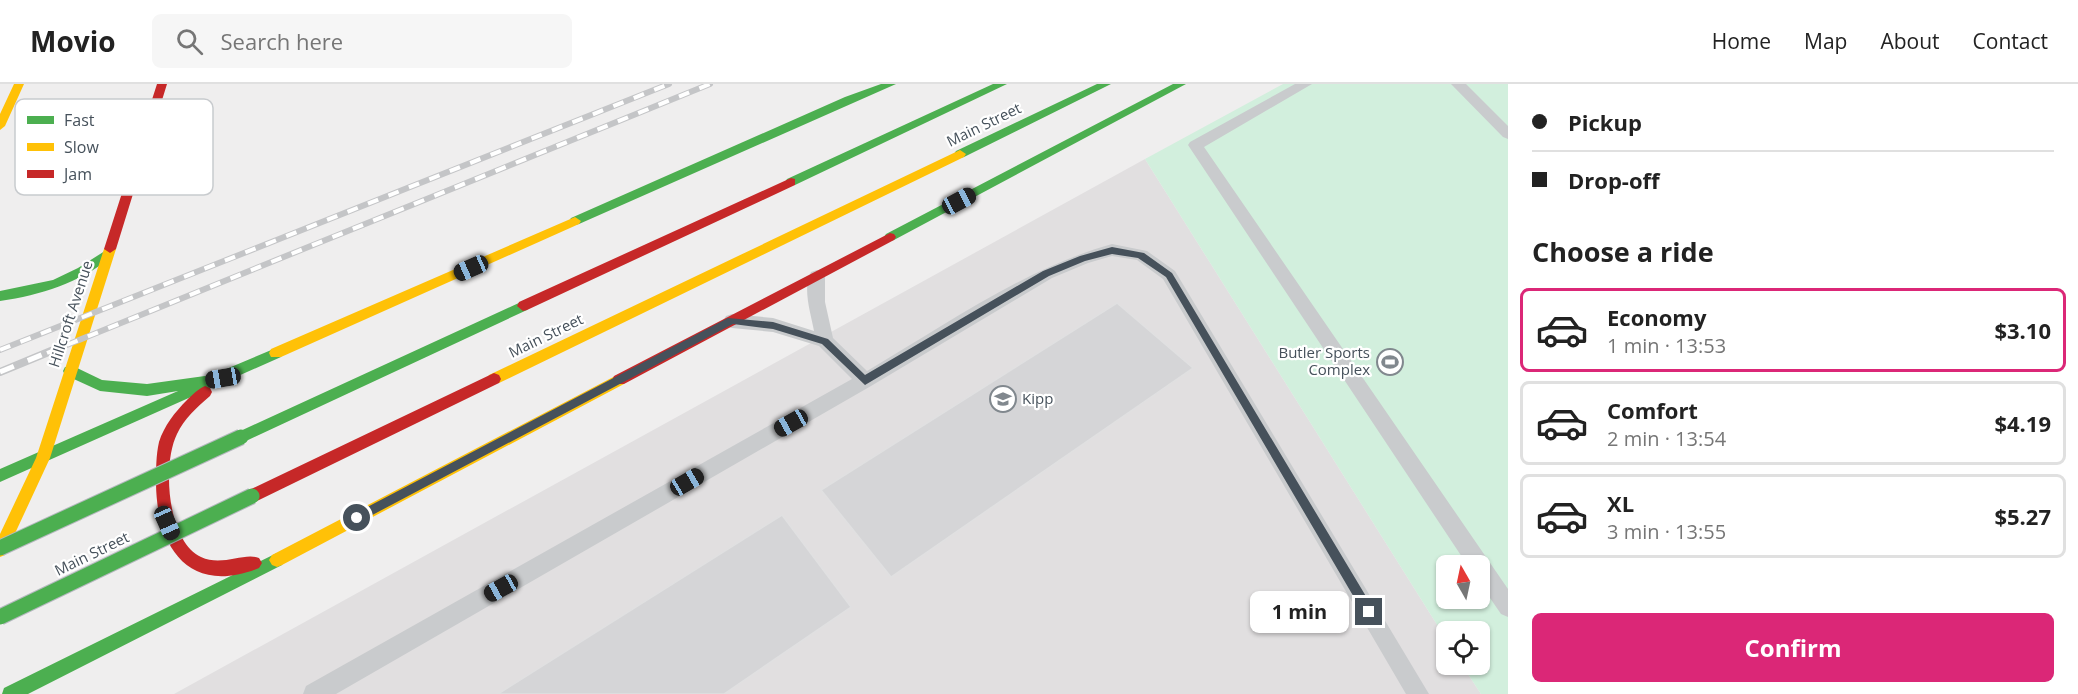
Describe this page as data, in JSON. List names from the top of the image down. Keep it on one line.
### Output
{"streets":{"main road":["Main Street","Hillcroft Avenue"]},"crossings":[["Main Street","Hillcroft Avenue"]],"places":{"sports":["Butler Sports Complex"],"school or university":["Kipp"]},"legend":["Fast","Slow","Jam"],"north":"top","page":{"header":"Movio","search":"Search here","nav":["Home","Map","About","Contact"],"banner":["Pickup","Drop-off"],"heading":"Choose a ride","list":[{"name":"Economy","note":"1 min · 13:53","value":"$3.10"},{"name":"Comfort","note":"2 min · 13:54","value":"$4.19"},{"name":"XL","note":"3 min · 13:55","value":"$5.27"}],"bubble":"1 min","buttons":"Confirm"}}
